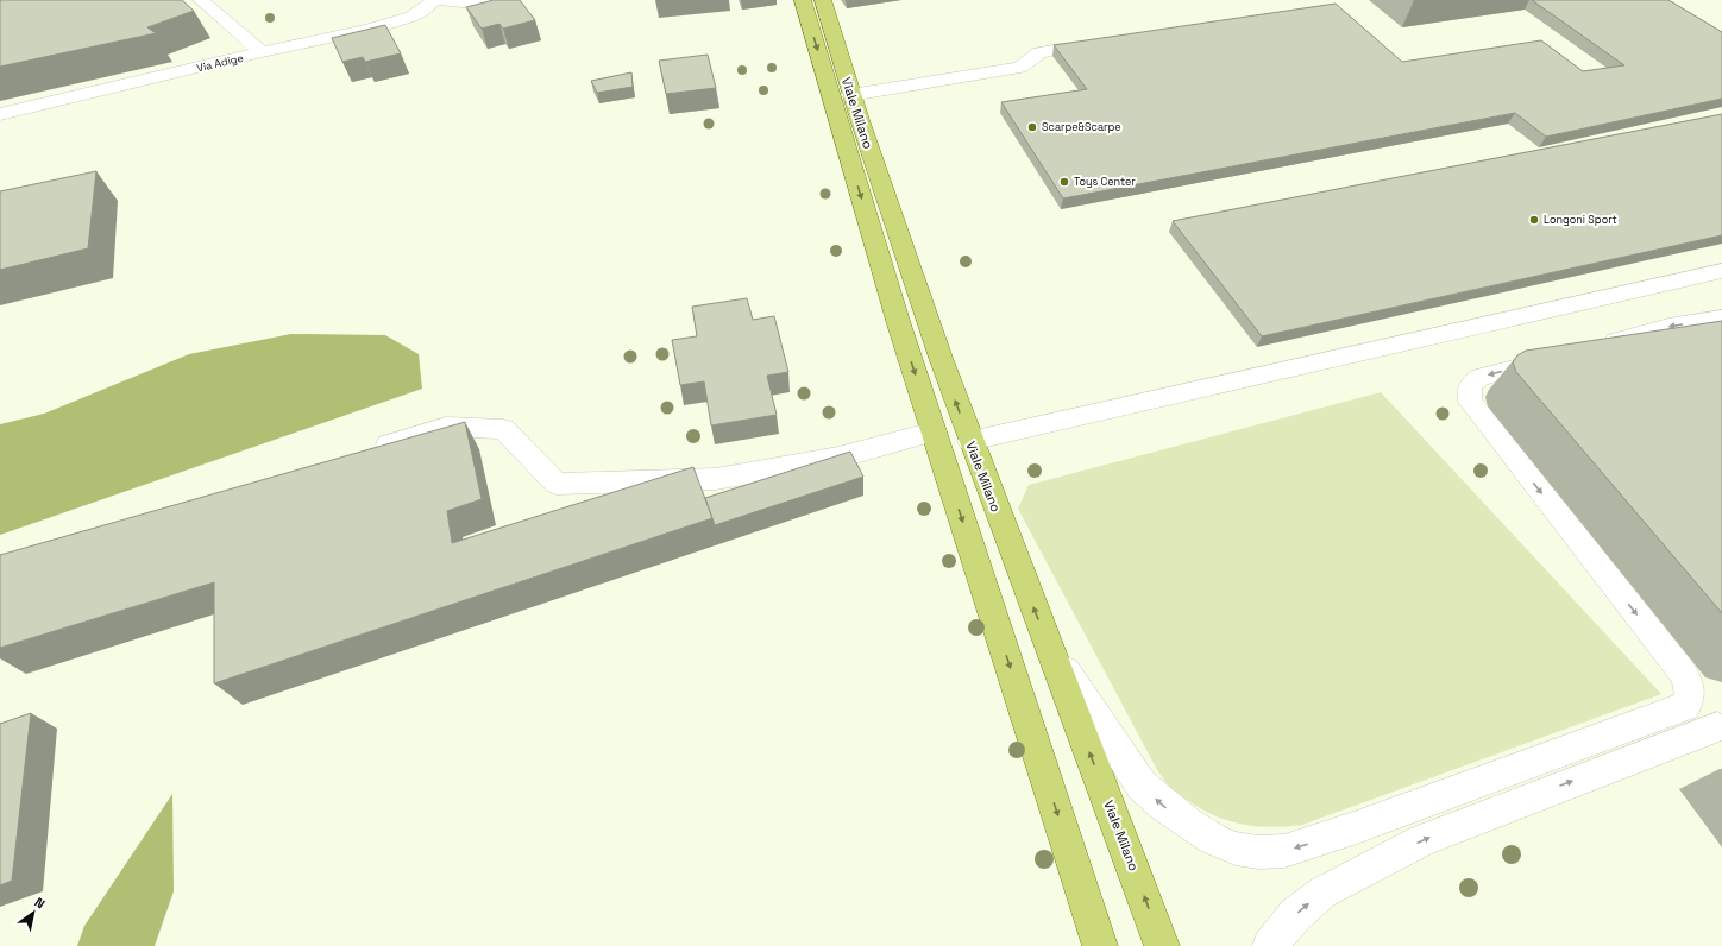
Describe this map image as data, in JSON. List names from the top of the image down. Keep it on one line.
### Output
{"streets":{"main road":["Viale Milano"],"street":["Via Adige"]},"places":["Scarpe&Scarpe","Toys Center","Longoni Sport"],"north":"top right"}
